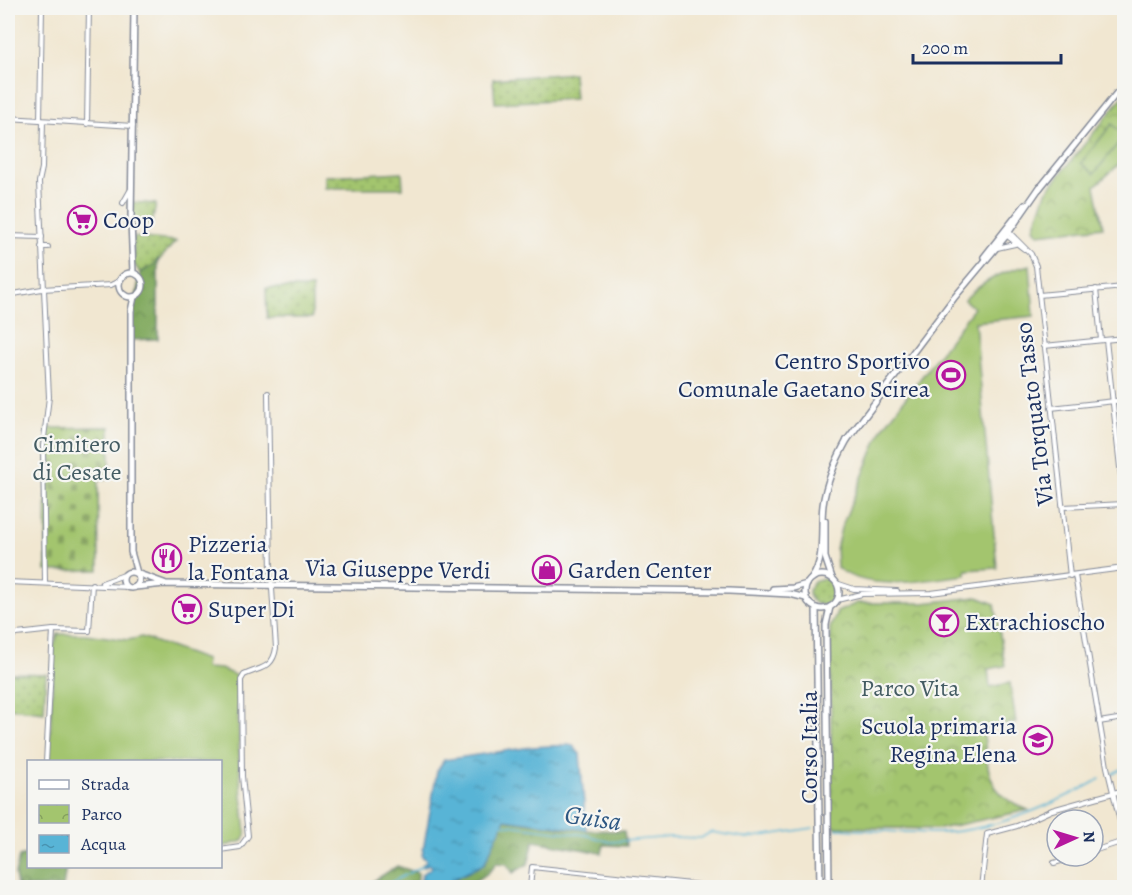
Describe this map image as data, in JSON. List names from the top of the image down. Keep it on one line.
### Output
{"streets":{"street":["Via Torquato Tasso","Via Giuseppe Verdi","Corso Italia"]},"water":["Guisa"],"parks":["Cimitero di Cesate","Parco Vita"],"places":{"supermarket":["Coop","Super Di"],"sports":["Centro Sportivo Comunale Gaetano Scirea"],"restaurant":["Pizzeria la Fontana"],"shop":["Garden Center"],"bar":["Extrachioscho"],"school or university":["Scuola primaria Regina Elena"]},"legend":["Strada","Parco","Acqua"],"scale_bar":"200 m","north":"right"}
